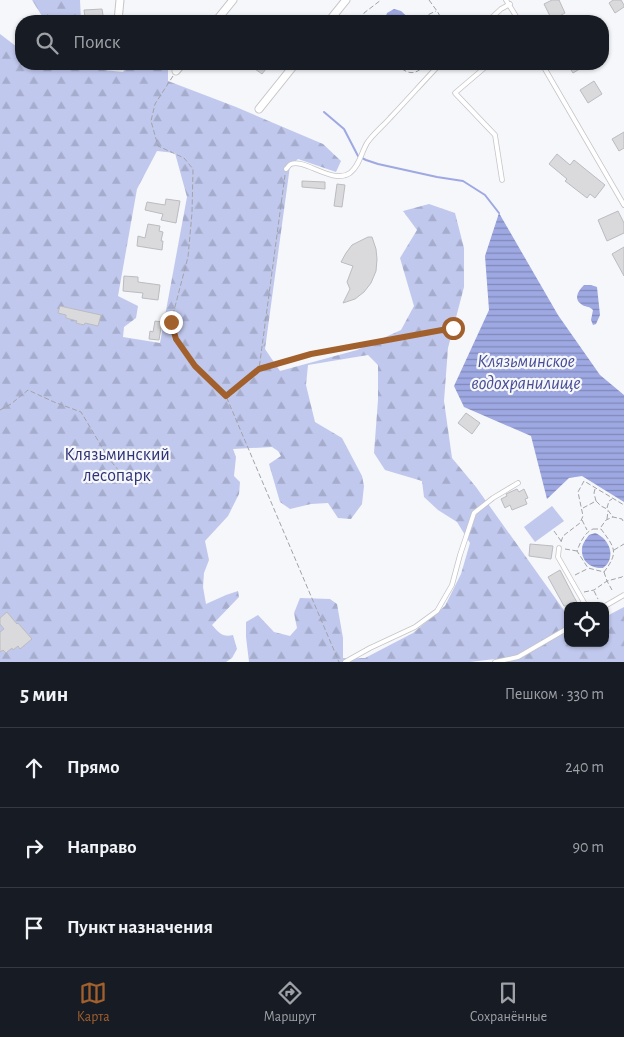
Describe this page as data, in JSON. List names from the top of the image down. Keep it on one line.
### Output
{"water":["Клязьминское водохранилище"],"parks":["Клязьминский лесопарк"],"page":{"search":"Поиск","heading":["5 мин","Пешком · 330 m"],"list":[["Прямо","240 m"],["Направо","90 m"],"Пункт назначения"],"nav":["Карта","Маршрут","Сохранённые"]}}
